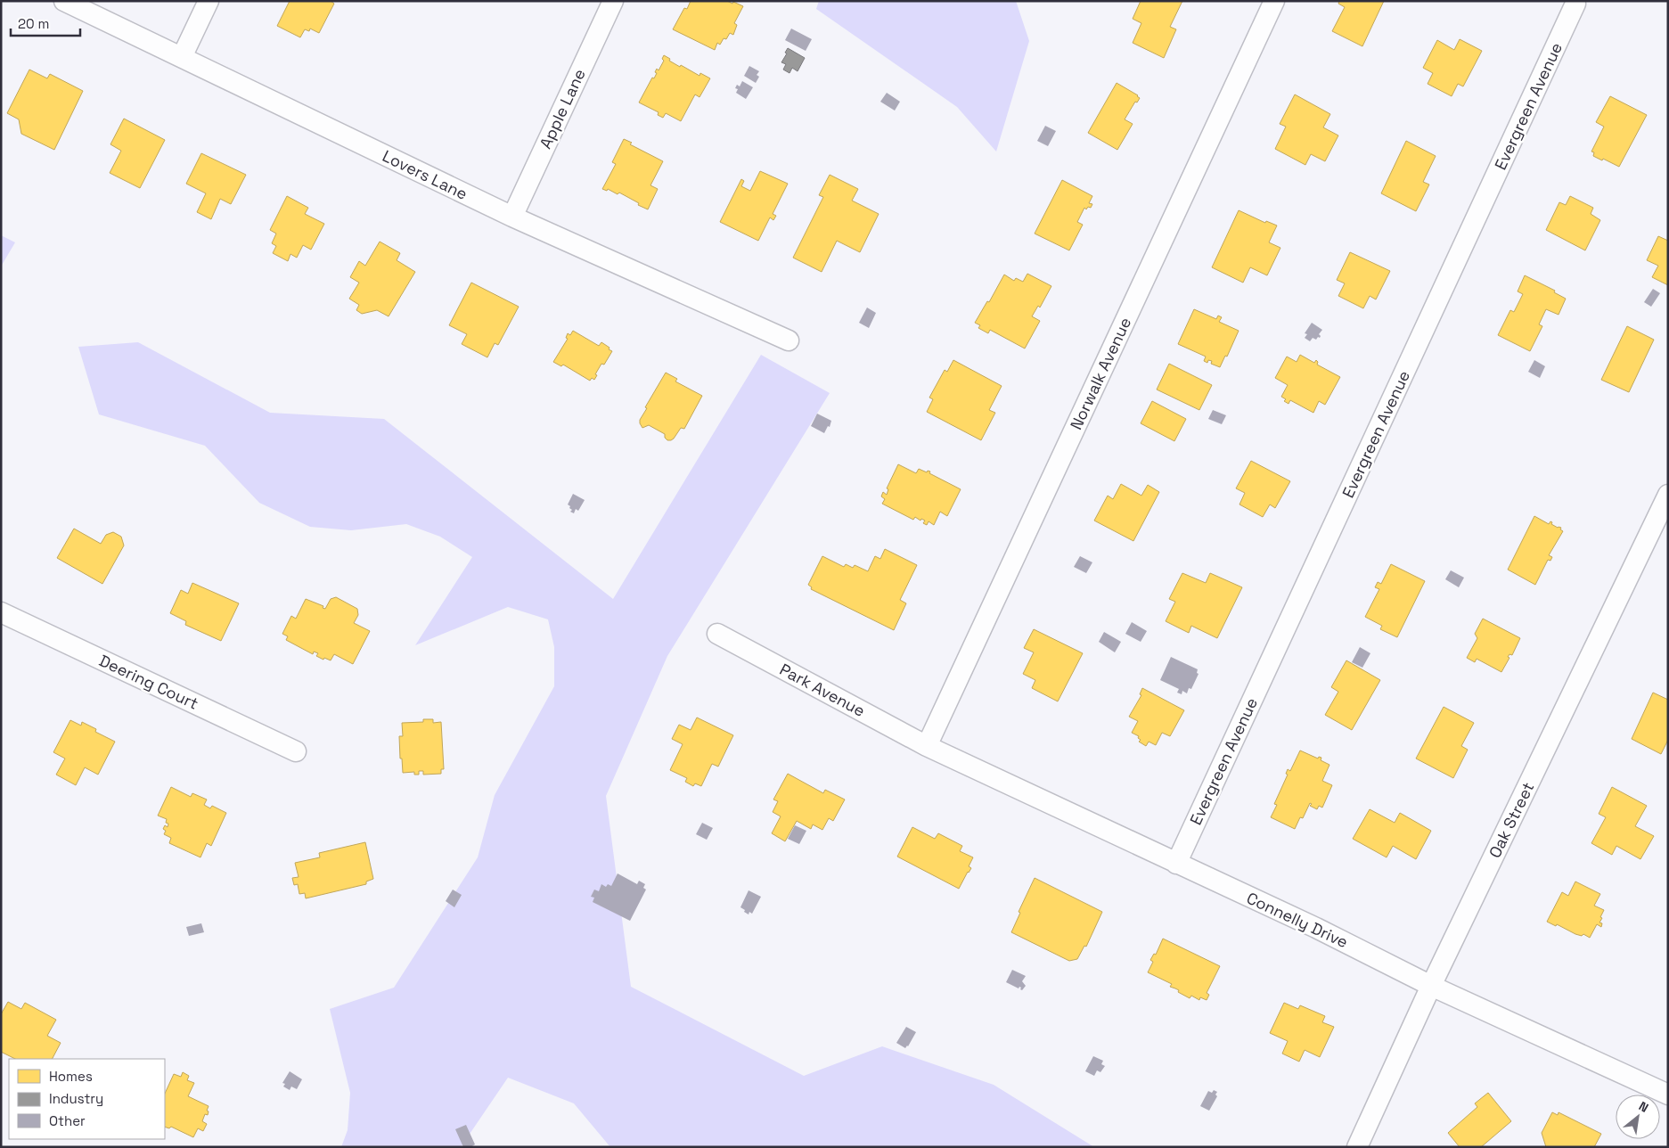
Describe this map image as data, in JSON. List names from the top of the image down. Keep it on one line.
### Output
{"streets":{"street":["Evergreen Avenue","Apple Lane","Lovers Lane","Norwalk Avenue","Deering Court","Park Avenue","Oak Street","Connelly Drive"]},"crossings":[["Evergreen Avenue","Connelly Drive"],["Apple Lane","Lovers Lane"],["Norwalk Avenue","Park Avenue"],["Norwalk Avenue","Connelly Drive"],["Park Avenue","Connelly Drive"],["Oak Street","Connelly Drive"]],"legend":["Homes","Industry","Other"],"scale_bar":"20 m","north":"top right"}
